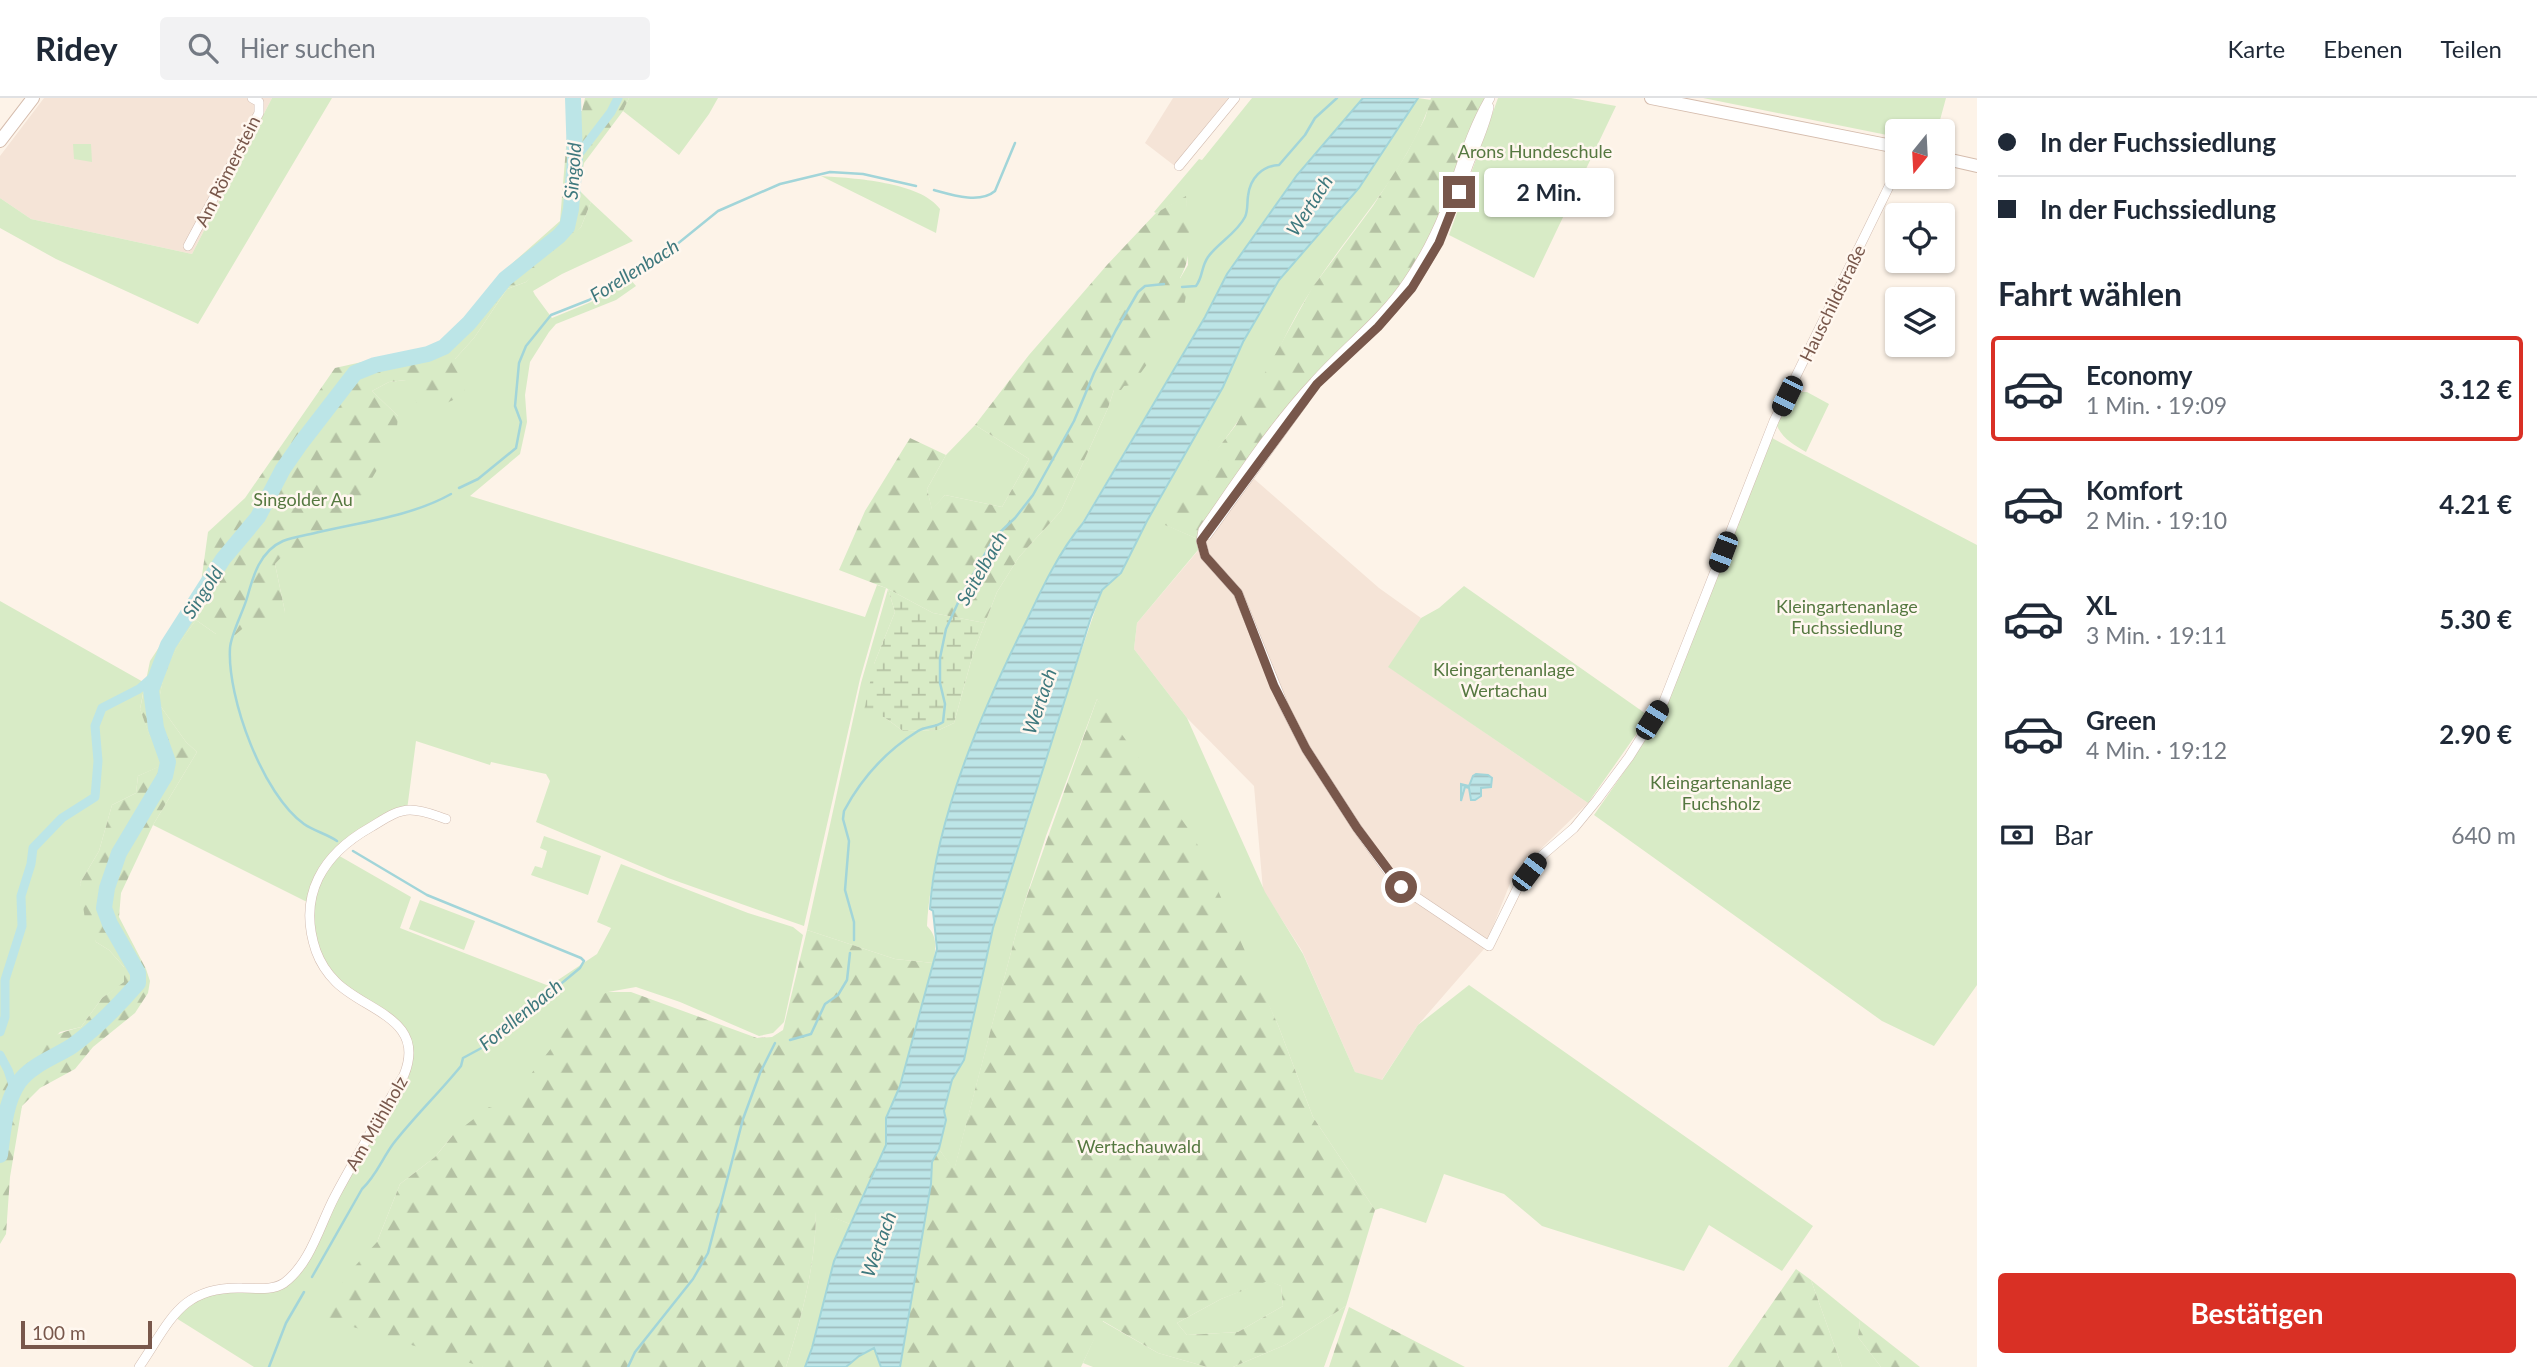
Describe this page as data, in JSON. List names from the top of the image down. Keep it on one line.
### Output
{"streets":{"street":["Am Römerstein","Hauschildstraße","Am Mühlholz"]},"water":["Singold","Wertach","Forellenbach","Seitelbach"],"parks":["Arons Hundeschule","Singolder Au","Kleingartenanlage Fuchssiedlung","Kleingartenanlage Wertachau","Kleingartenanlage Fuchsholz","Wertachauwald"],"scale_bar":"100 m","north":"bottom","page":{"header":"Ridey","search":"Hier suchen","nav":["Karte","Ebenen","Teilen"],"banner":["In der Fuchssiedlung","In der Fuchssiedlung"],"bubble":"2 Min.","heading":"Fahrt wählen","list":[{"name":"Economy","note":"1 Min. · 19:09","value":"3.12 €"},{"name":"Komfort","note":"2 Min. · 19:10","value":"4.21 €"},{"name":"XL","note":"3 Min. · 19:11","value":"5.30 €"},{"name":"Green","note":"4 Min. · 19:12","value":"2.90 €"}],"pay":["Bar","640 m"],"buttons":"Bestätigen","scale":"100 m"}}
